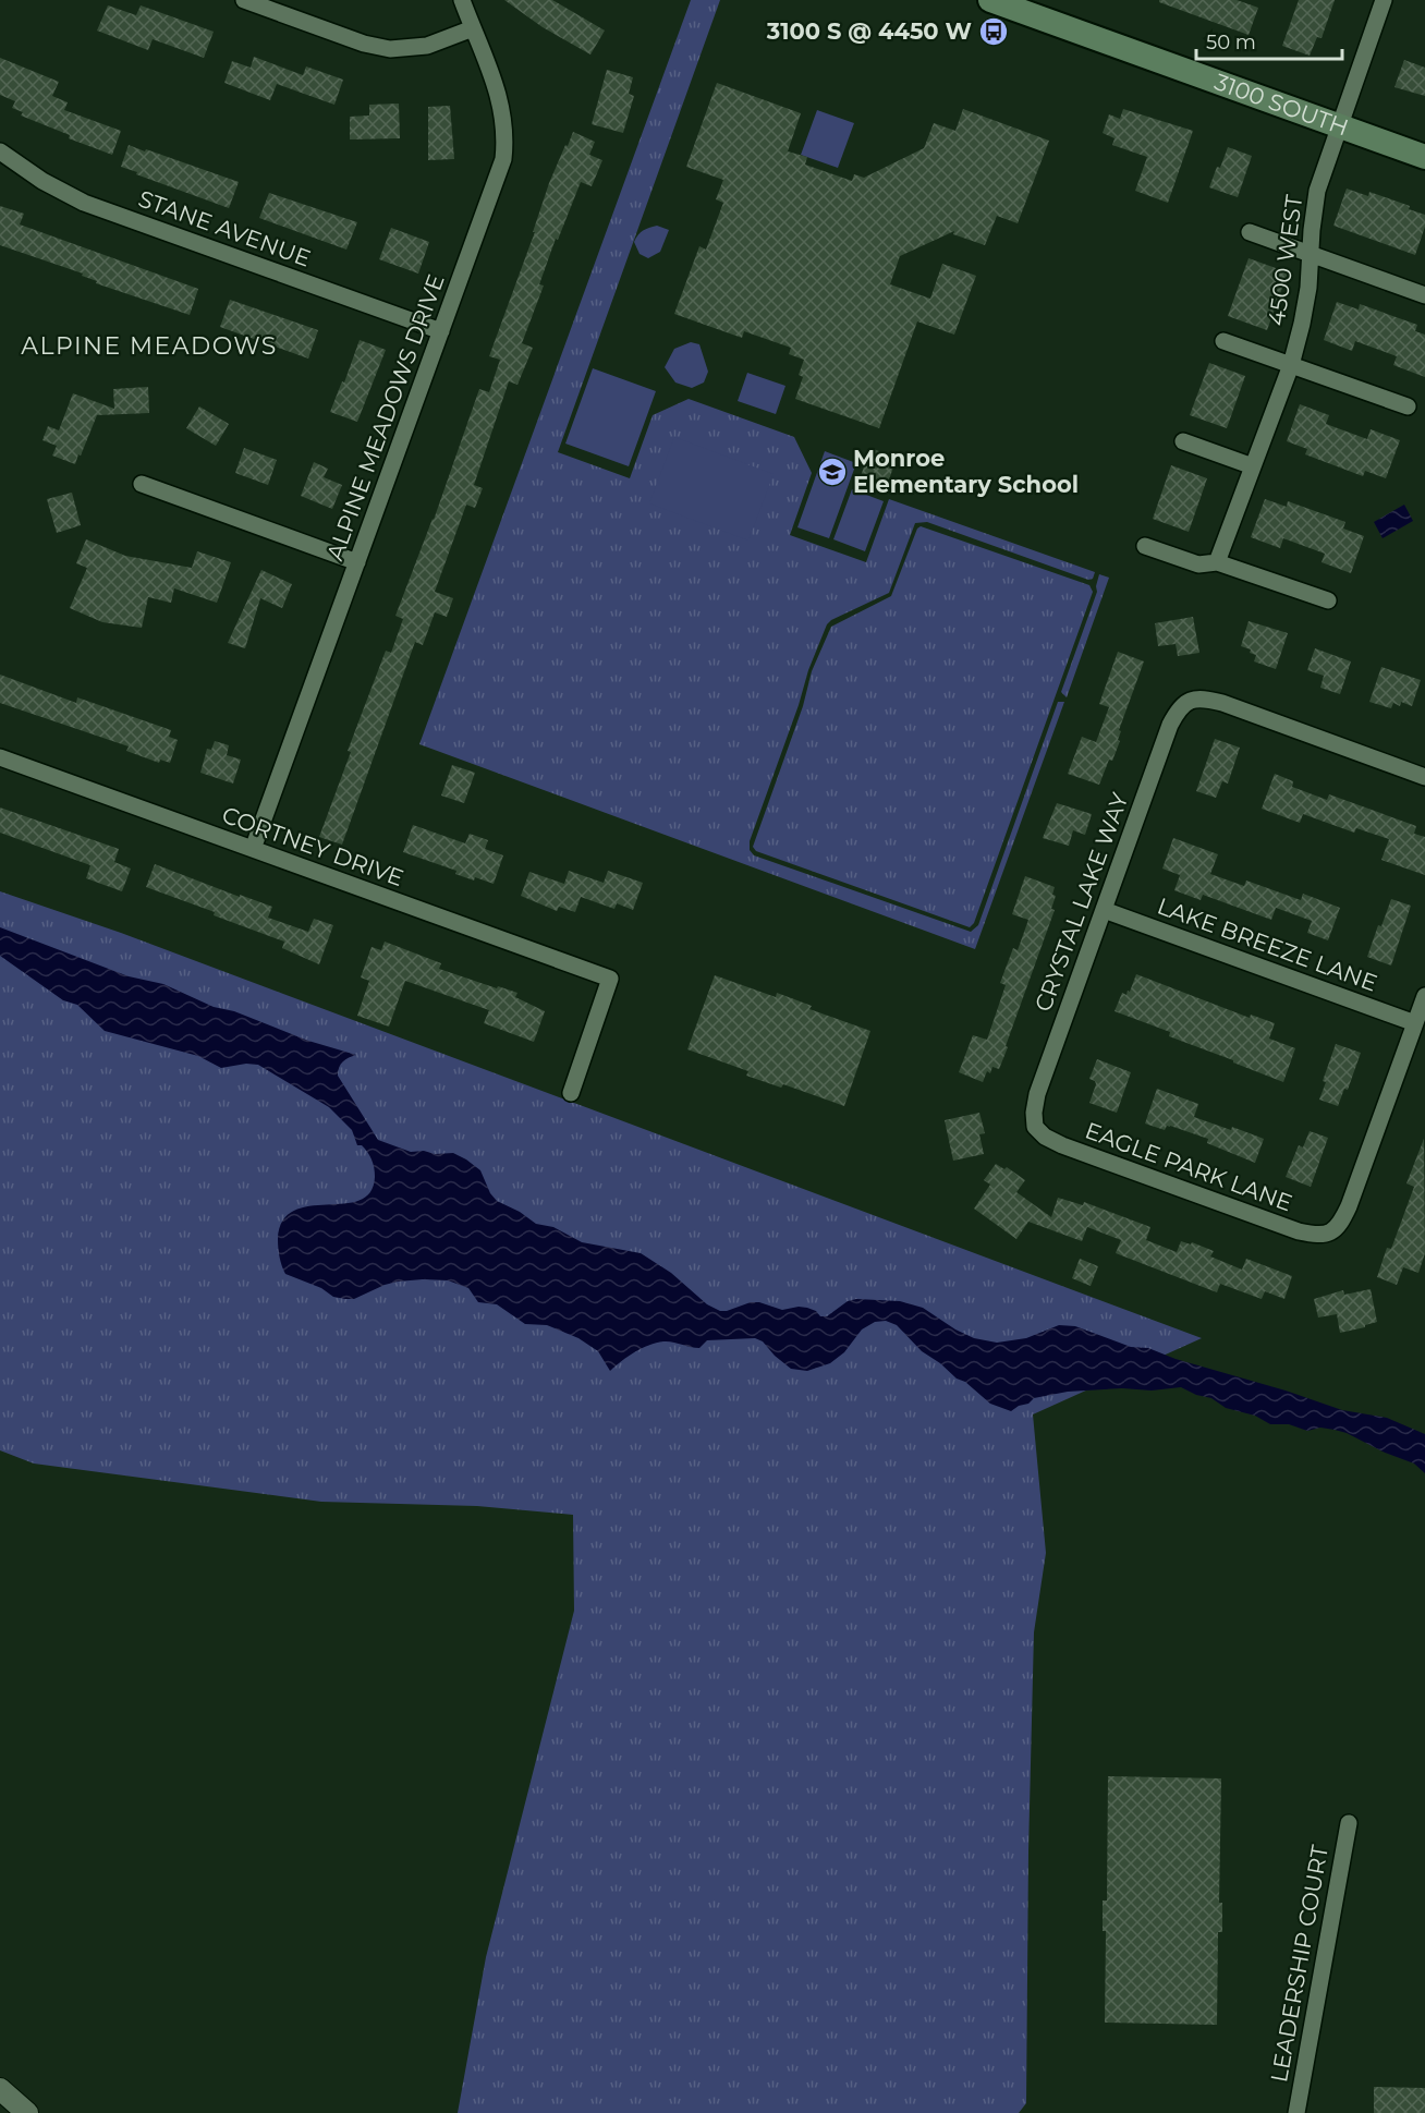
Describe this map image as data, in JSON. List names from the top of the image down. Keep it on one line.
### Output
{"streets":{"main road":["3100 SOUTH"],"street":["STANE AVENUE","4500 WEST","ALPINE MEADOWS DRIVE","CORTNEY DRIVE","CRYSTAL LAKE WAY","LAKE BREEZE LANE","EAGLE PARK LANE","LEADERSHIP COURT"]},"crossings":[["3100 SOUTH","4500 WEST"],["STANE AVENUE","ALPINE MEADOWS DRIVE"],["ALPINE MEADOWS DRIVE","CORTNEY DRIVE"],["CRYSTAL LAKE WAY","LAKE BREEZE LANE"],["CRYSTAL LAKE WAY","EAGLE PARK LANE"],["LAKE BREEZE LANE","EAGLE PARK LANE"]],"districts":["ALPINE MEADOWS"],"places":{"bus stop":["3100 S @ 4450 W"],"school or university":["Monroe Elementary School"]},"scale_bar":"50 m"}
